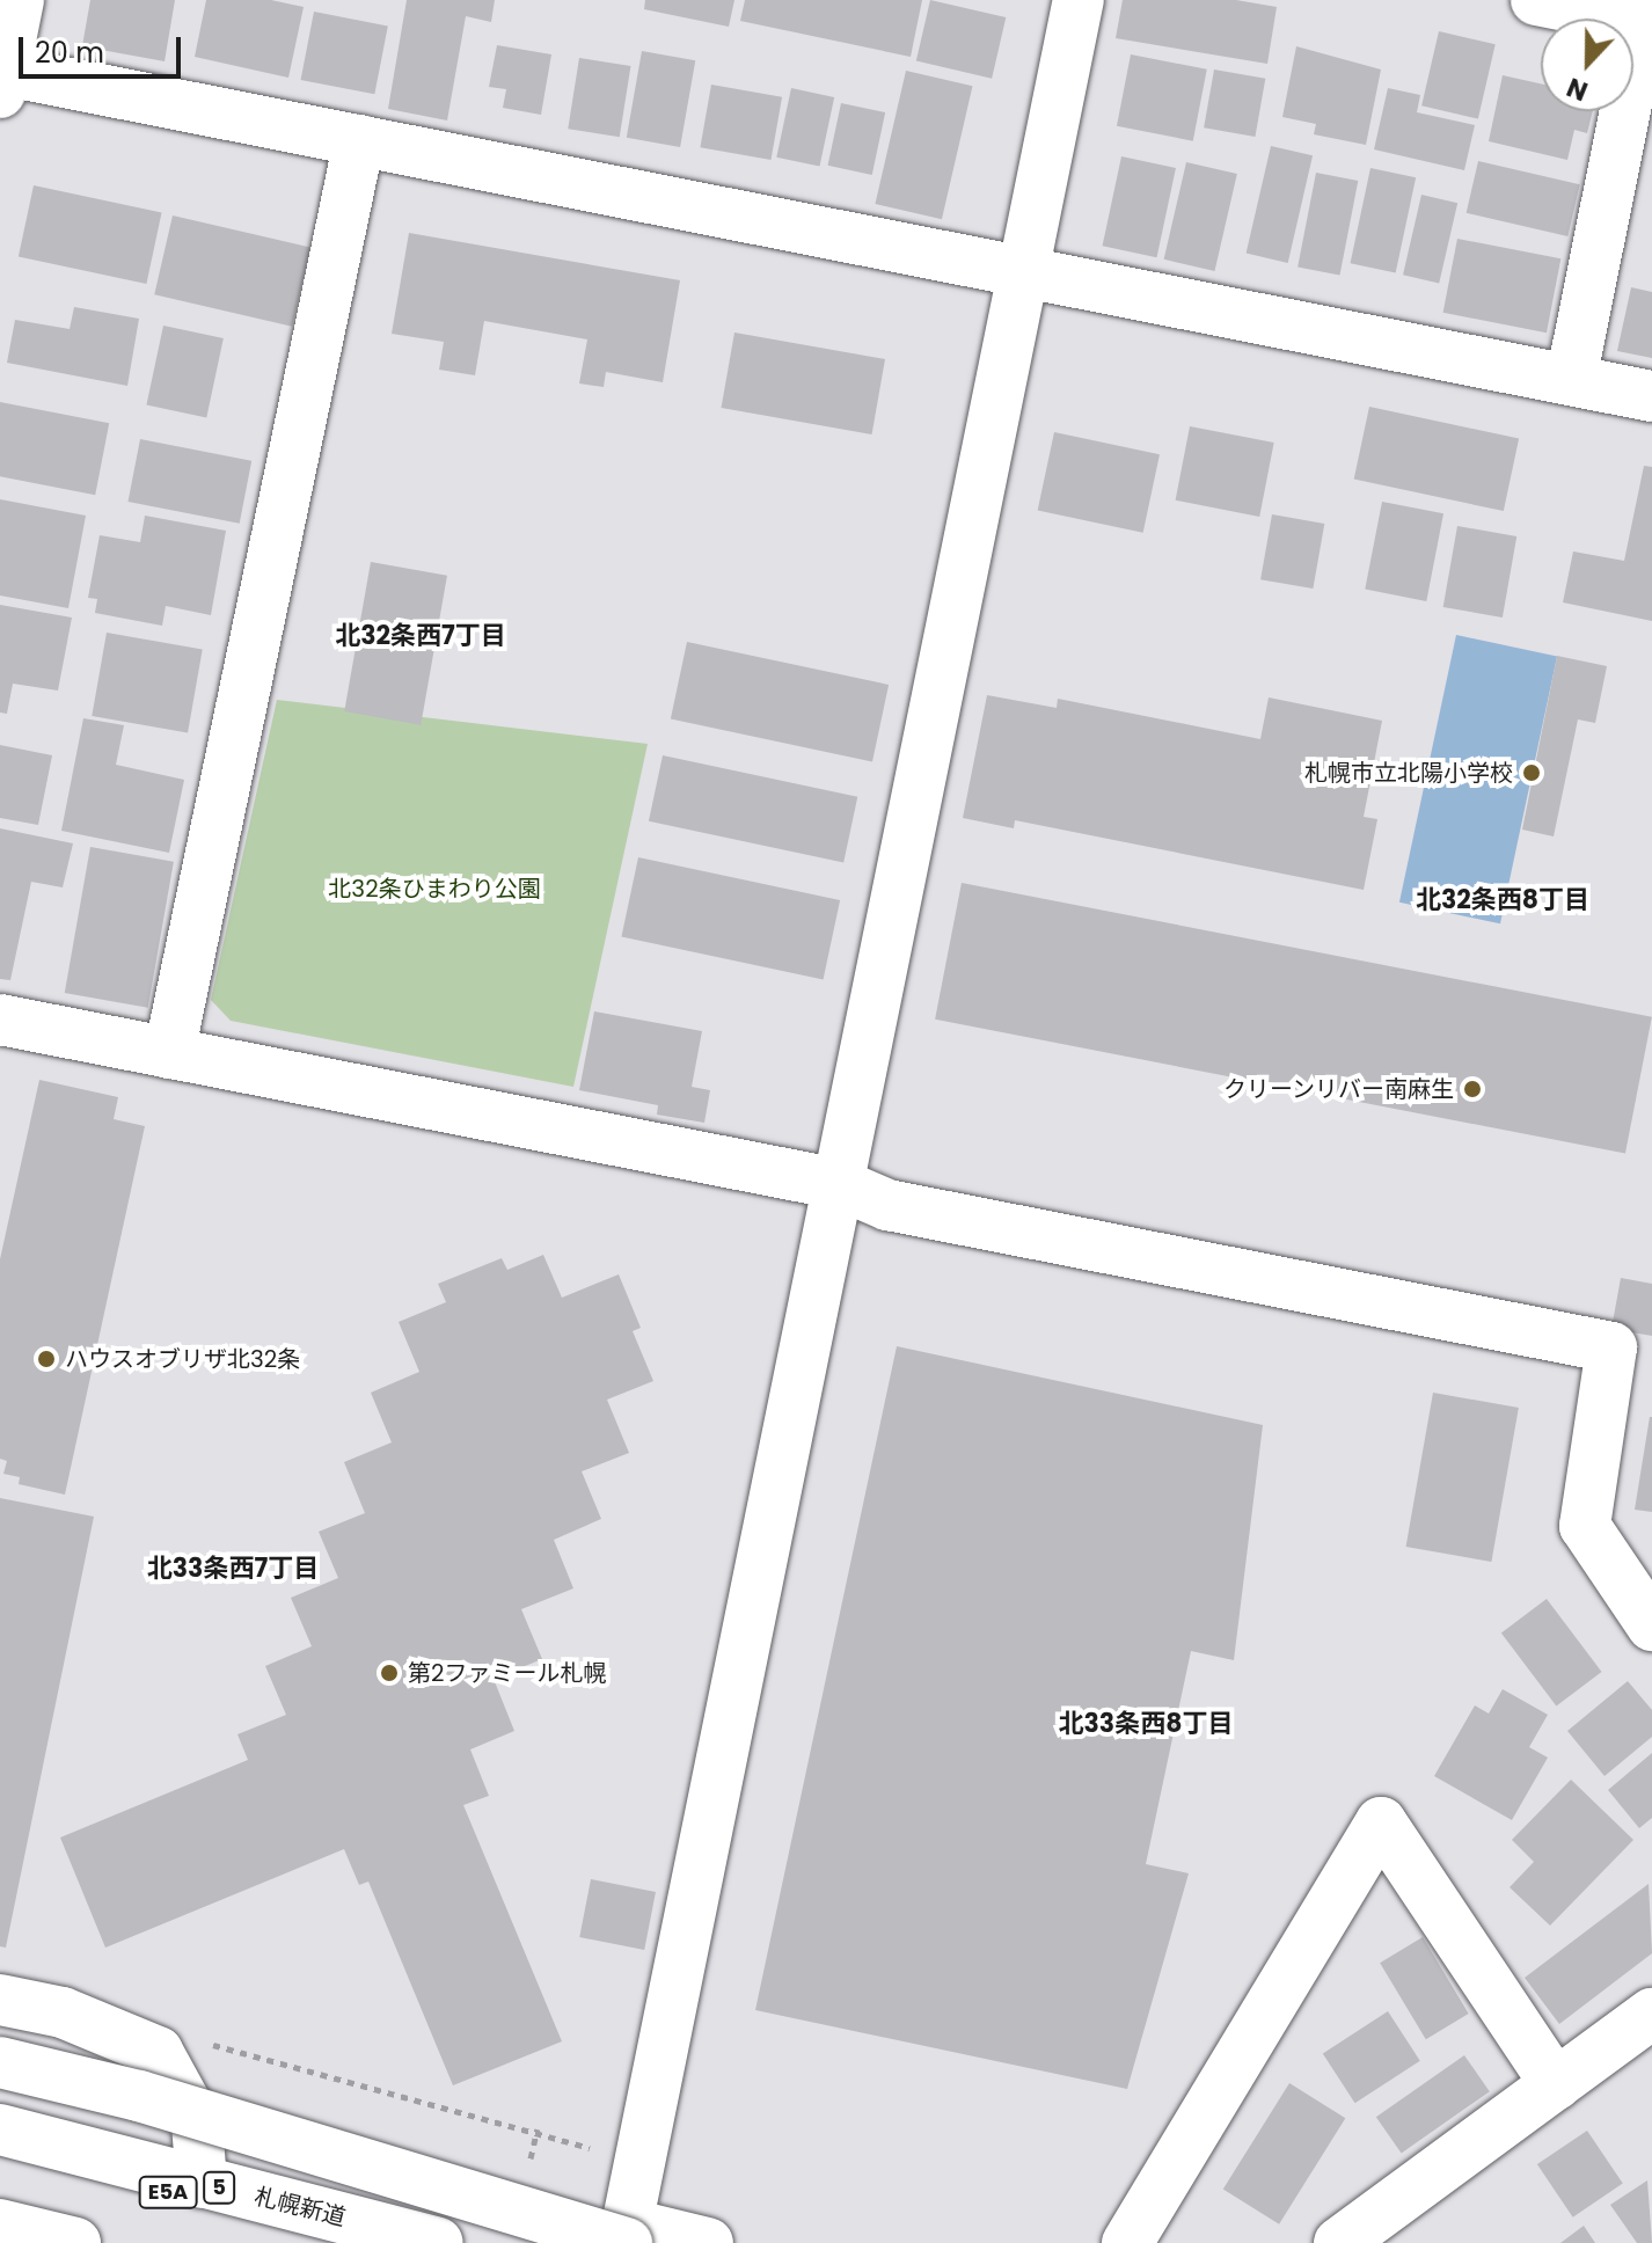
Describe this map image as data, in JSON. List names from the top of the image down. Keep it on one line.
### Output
{"streets":{"main road":["5","E5A","札幌新道"]},"districts":["北32条西7丁目","北32条西8丁目","北33条西7丁目","北33条西8丁目"],"parks":["北32条ひまわり公園"],"places":["札幌市立北陽小学校","クリーンリバー南麻生","ハウスオブリザ北32条","第2ファミール札幌"],"scale_bar":"20 m","north":"bottom"}
